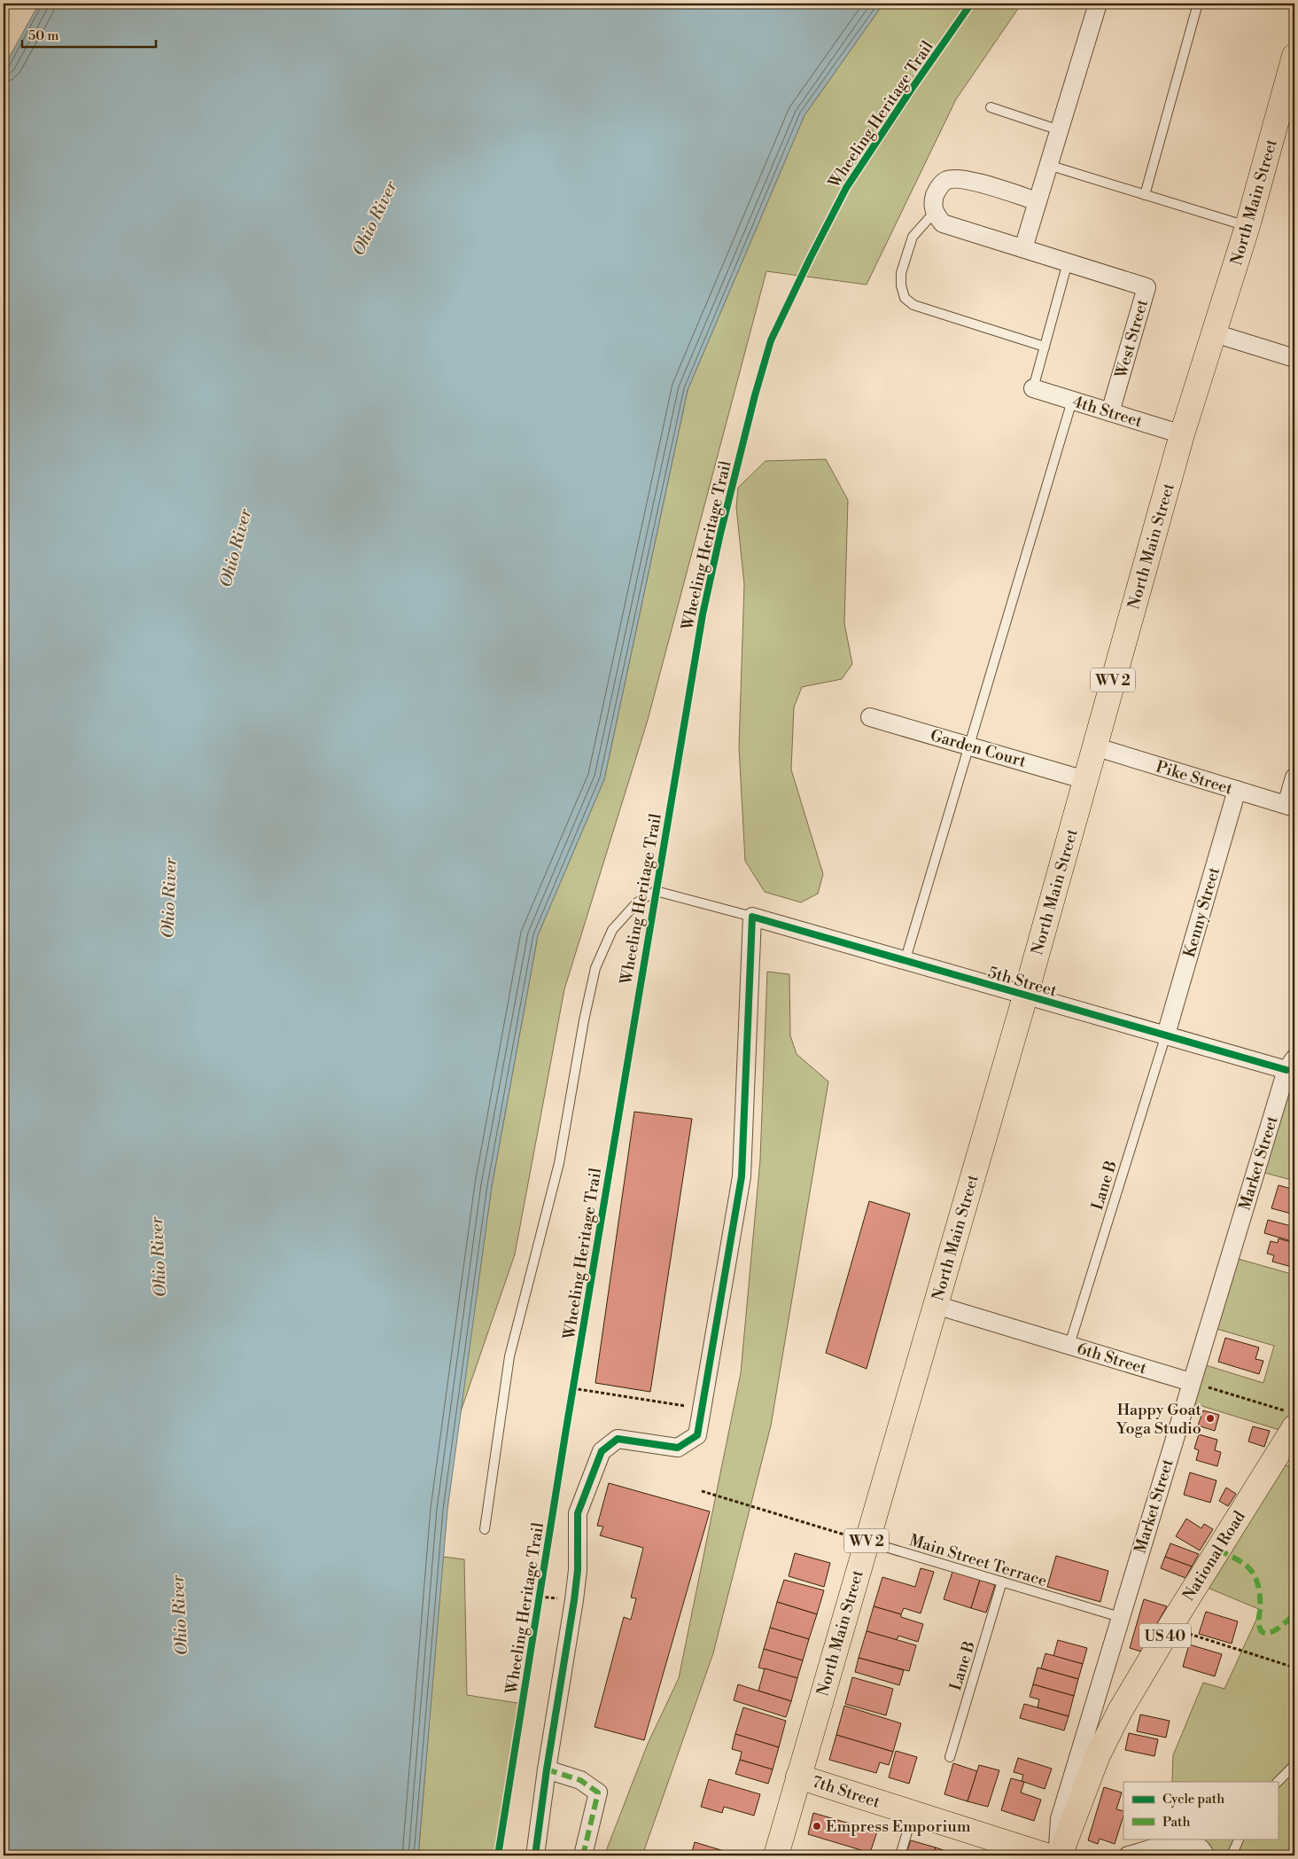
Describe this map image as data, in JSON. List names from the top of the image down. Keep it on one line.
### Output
{"streets":{"main road":["North Main Street","WV 2","National Road","US 40","7th Street"],"street":["West Street","4th Street","Garden Court","Pike Street","Kenny Street","5th Street","Market Street","6th Street"],"lane":["Lane B","Main Street Terrace"],"cycle path":["Wheeling Heritage Trail"]},"crossings":[["North Main Street","4th Street"],["North Main Street","Garden Court"],["North Main Street","Pike Street"],["North Main Street","5th Street"],["North Main Street","6th Street"],["North Main Street","Main Street Terrace"],["North Main Street","7th Street"],["West Street","4th Street"],["Pike Street","Kenny Street"],["Kenny Street","5th Street"],["Kenny Street","Lane B"],["5th Street","Market Street"],["5th Street","Lane B"],["Market Street","6th Street"],["Market Street","National Road"],["Market Street","Main Street Terrace"],["Lane B","6th Street"],["Lane B","Main Street Terrace"]],"water":["Ohio River"],"places":["Happy Goat Yoga Studio","Empress Emporium"],"legend":["Cycle path","Path"],"scale_bar":"50 m"}
